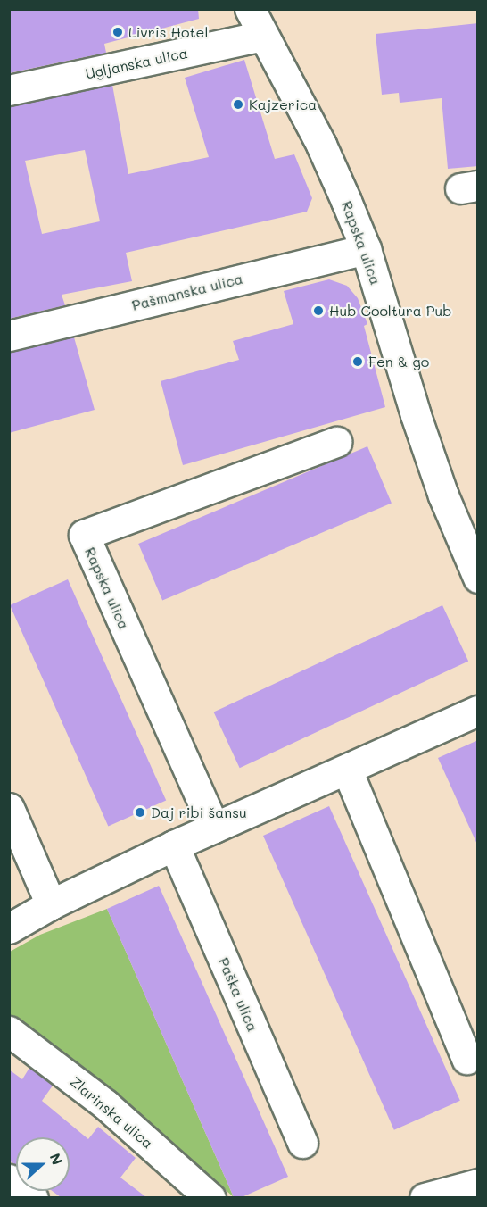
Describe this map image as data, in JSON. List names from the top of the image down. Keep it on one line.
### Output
{"streets":{"street":["Ugljanska ulica","Rapska ulica","Pašmanska ulica","Paška ulica","Zlarinska ulica"]},"crossings":[["Ugljanska ulica","Rapska ulica"],["Rapska ulica","Pašmanska ulica"]],"places":["Livris Hotel","Kajzerica","Hub Cooltura Pub","Fen & go","Daj ribi šansu"],"north":"right"}
